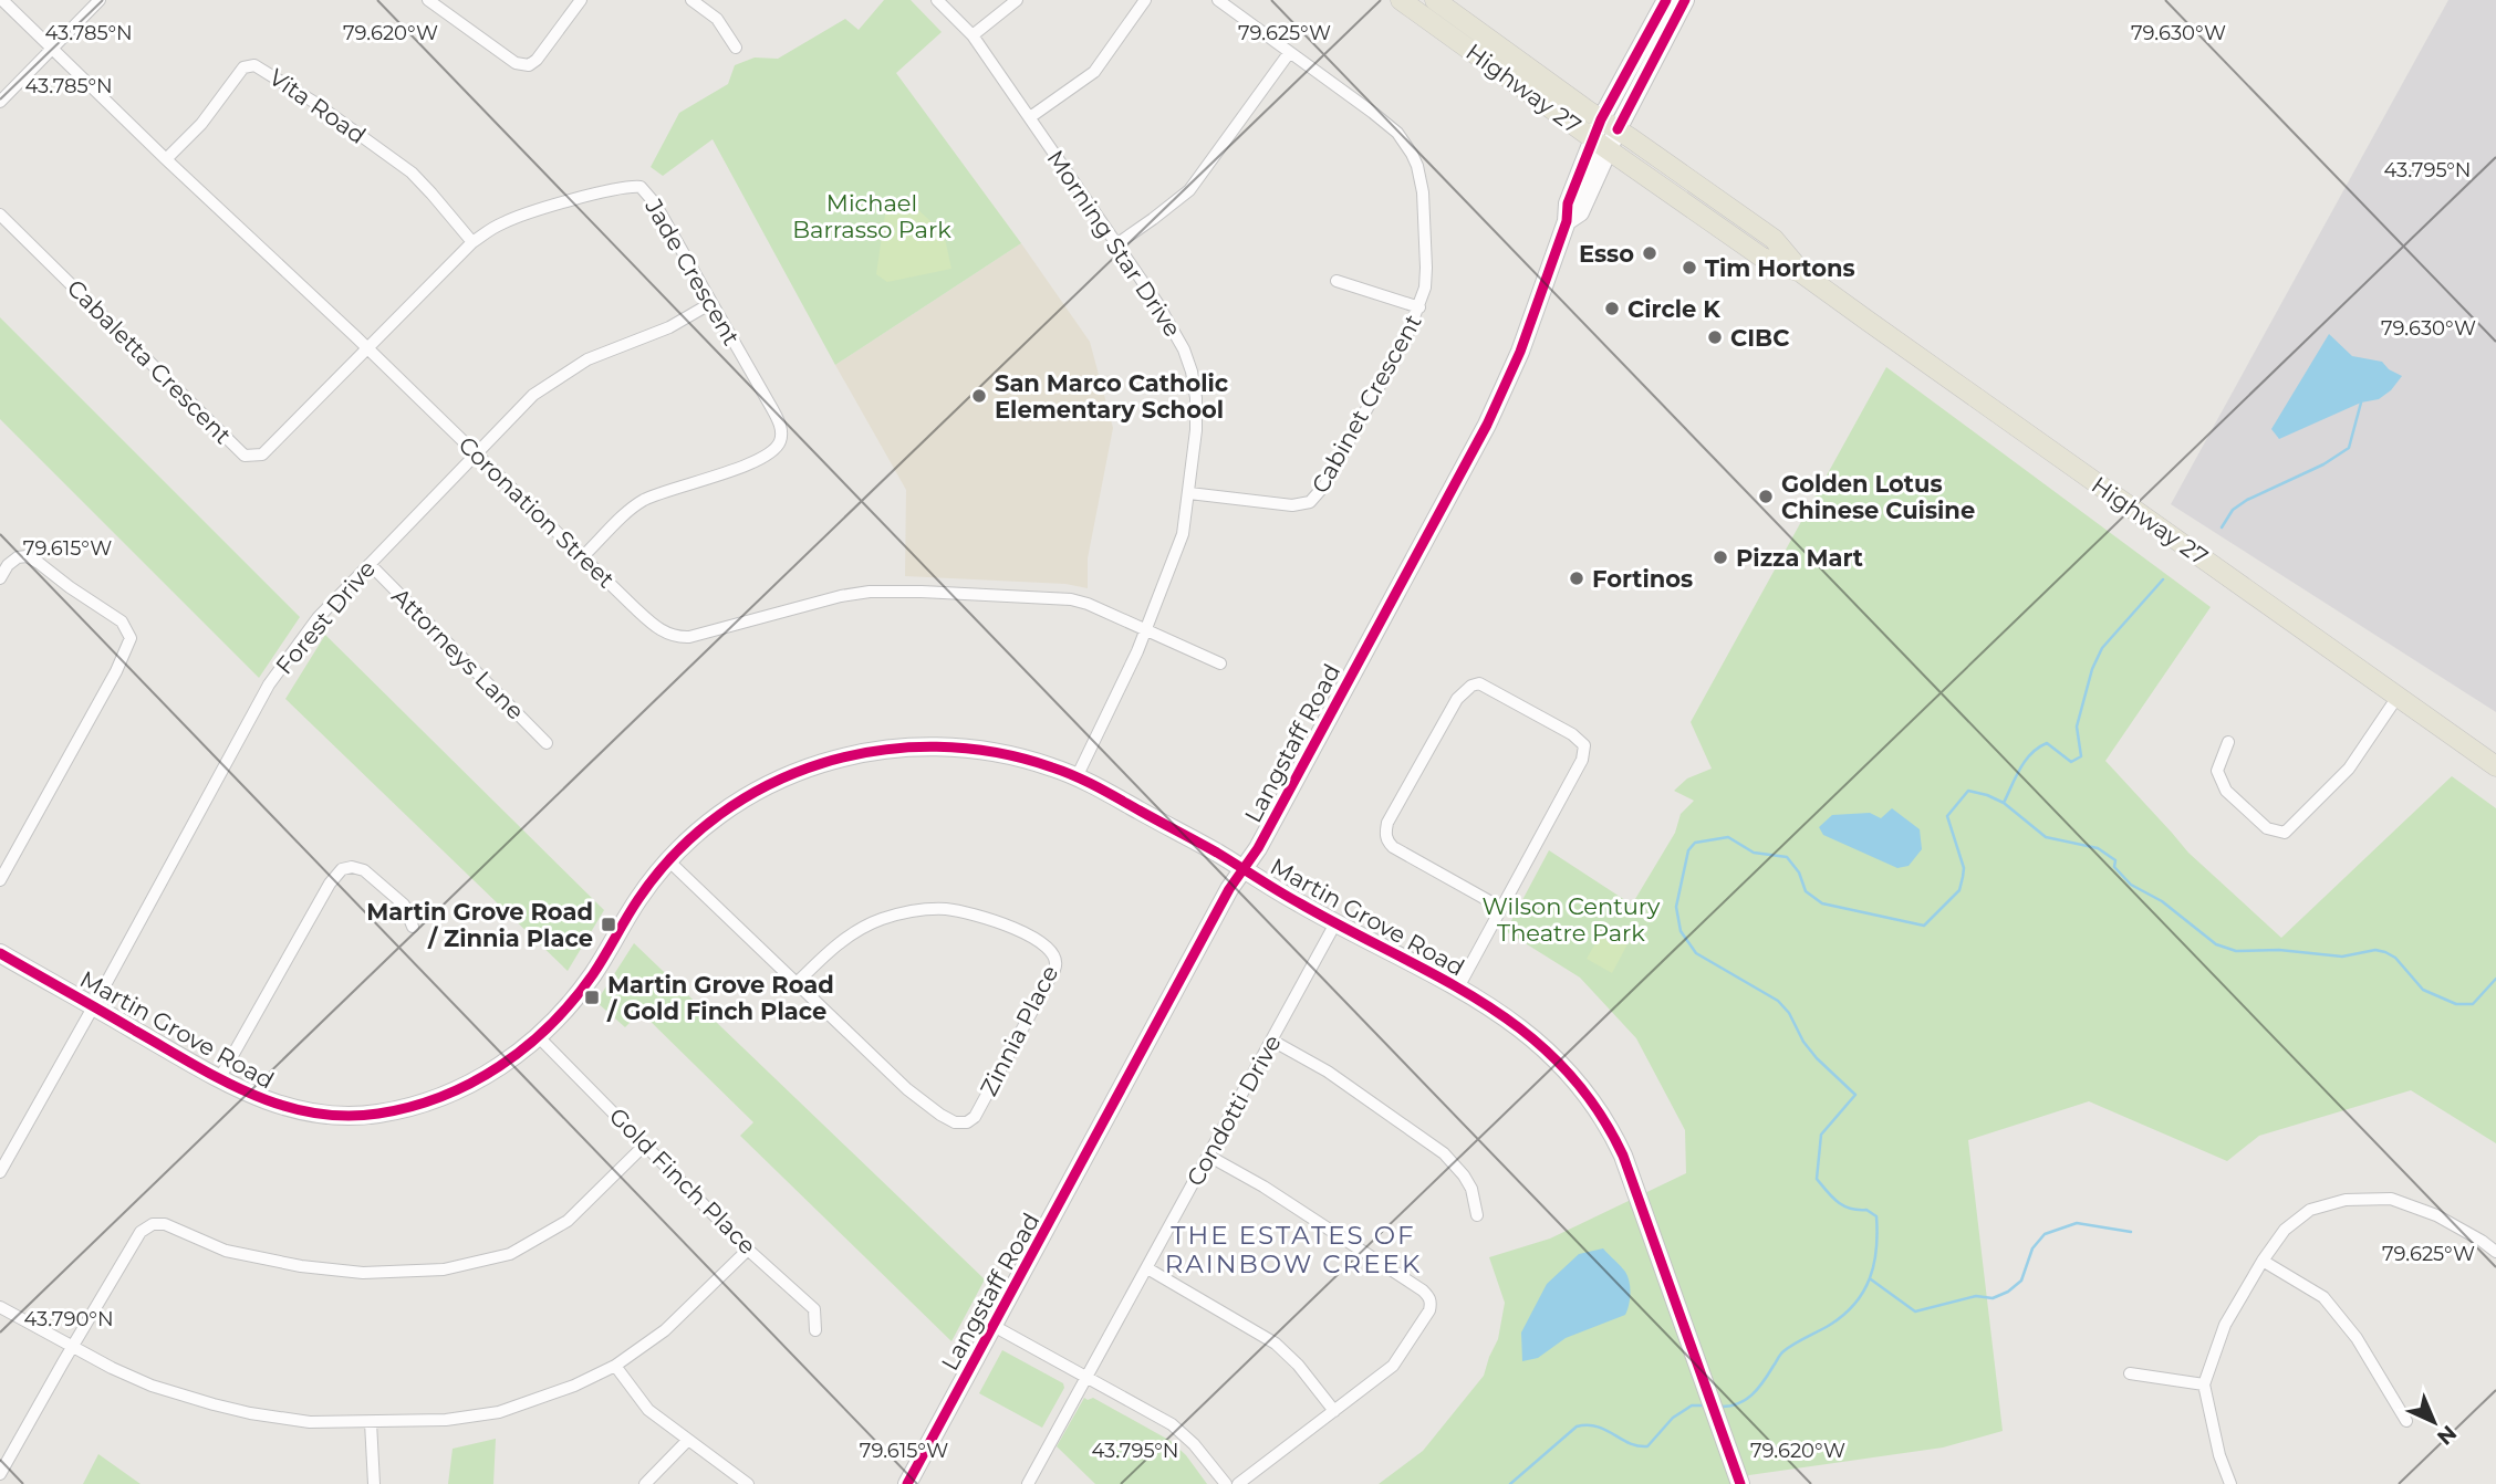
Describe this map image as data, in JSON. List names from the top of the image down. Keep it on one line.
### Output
{"streets":{"main road":["Highway 27"],"street":["Vita Road","Morning Star Drive","Jade Crescent","Cabaletta Crescent","Cabinet Crescent","Coronation Street","Forest Drive","Attorneys Lane","Langstaff Road","Martin Grove Road","Zinnia Place","Condotti Drive","Gold Finch Place"]},"crossings":[["Highway 27","Langstaff Road"],["Vita Road","Jade Crescent"],["Vita Road","Coronation Street"],["Morning Star Drive","Cabinet Crescent"],["Morning Star Drive","Coronation Street"],["Morning Star Drive","Martin Grove Road"],["Jade Crescent","Cabaletta Crescent"],["Jade Crescent","Coronation Street"],["Jade Crescent","Forest Drive"],["Cabaletta Crescent","Coronation Street"],["Coronation Street","Forest Drive"],["Forest Drive","Attorneys Lane"],["Forest Drive","Martin Grove Road"],["Langstaff Road","Martin Grove Road"],["Martin Grove Road","Zinnia Place"],["Martin Grove Road","Condotti Drive"],["Martin Grove Road","Gold Finch Place"]],"districts":["THE ESTATES OF RAINBOW CREEK"],"parks":["Michael Barrasso Park","Wilson Century Theatre Park"],"places":{"other":["Esso","Tim Hortons","Circle K","CIBC","San Marco Catholic Elementary School","Golden Lotus Chinese Cuisine","Pizza Mart","Fortinos"],"transit":["Martin Grove Road / Zinnia Place","Martin Grove Road / Gold Finch Place"]},"north":"bottom right","coordinates":["43.785°N","79.620°W","79.625°W","79.630°W","43.795°N","79.615°W","43.790°N"]}
